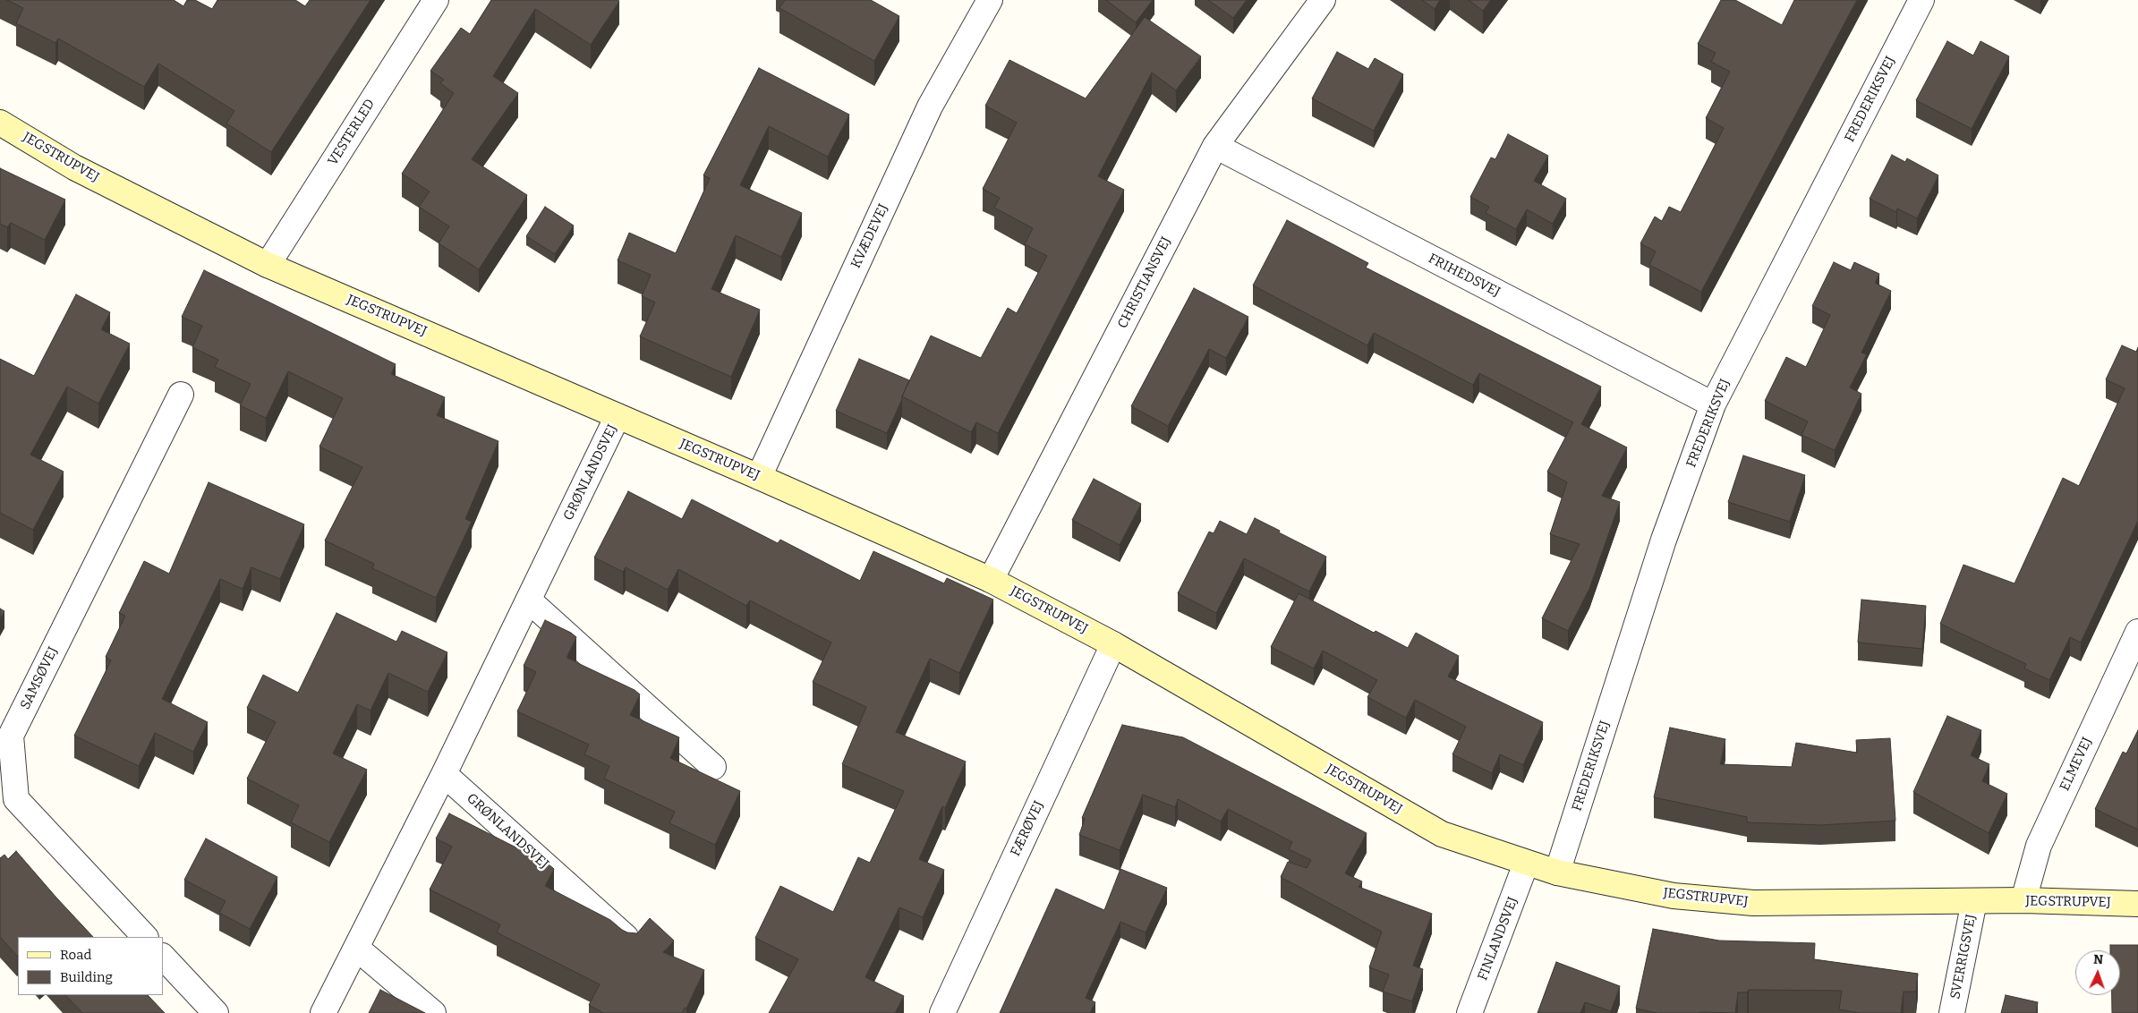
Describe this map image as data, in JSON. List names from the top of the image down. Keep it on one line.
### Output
{"streets":{"street":["FREDERIKSVEJ","VESTERLED","JEGSTRUPVEJ","KVÆDEVEJ","FRIHEDSVEJ","CHRISTIANSVEJ","GRØNLANDSVEJ","SAMSØVEJ","ELMEVEJ","FÆRØVEJ","FINLANDSVEJ","SVERRIGSVEJ"]},"crossings":[["FREDERIKSVEJ","JEGSTRUPVEJ"],["FREDERIKSVEJ","FRIHEDSVEJ"],["VESTERLED","JEGSTRUPVEJ"],["JEGSTRUPVEJ","KVÆDEVEJ"],["JEGSTRUPVEJ","CHRISTIANSVEJ"],["JEGSTRUPVEJ","GRØNLANDSVEJ"],["JEGSTRUPVEJ","ELMEVEJ"],["JEGSTRUPVEJ","FÆRØVEJ"],["JEGSTRUPVEJ","FINLANDSVEJ"],["JEGSTRUPVEJ","SVERRIGSVEJ"],["FRIHEDSVEJ","CHRISTIANSVEJ"]],"legend":["Road","Building"],"north":"top"}
